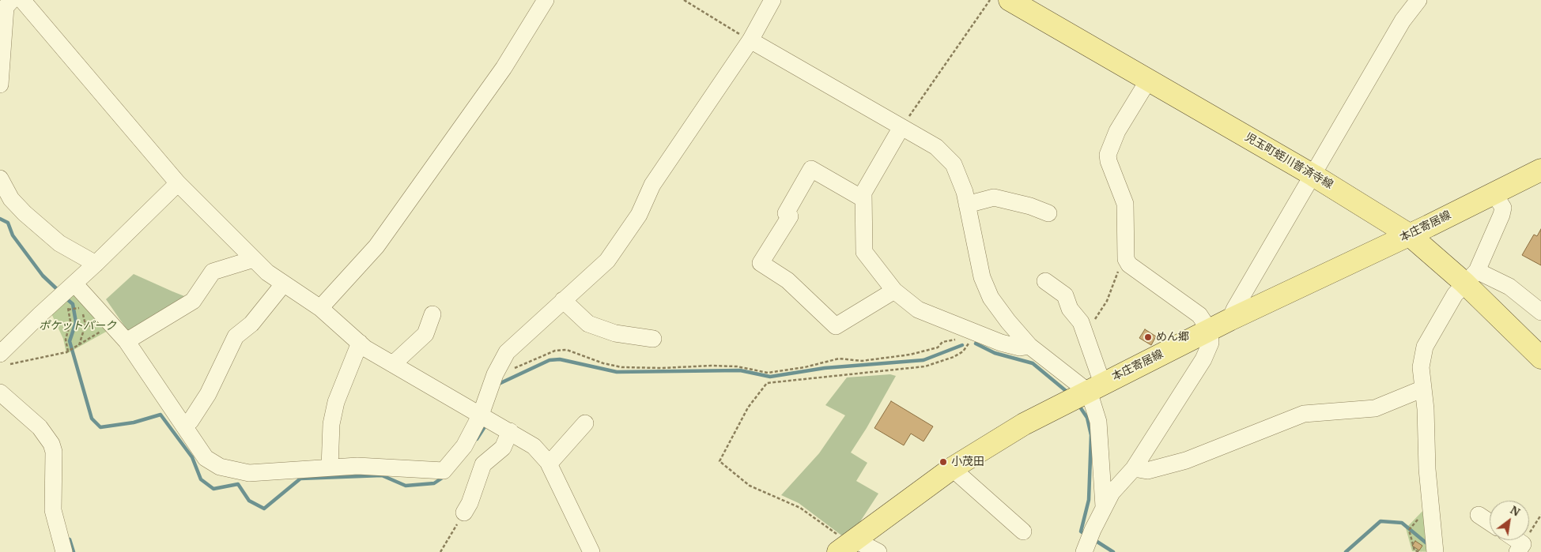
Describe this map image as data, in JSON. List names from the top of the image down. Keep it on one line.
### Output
{"streets":{"main road":["児玉町蛭川普済寺線","本庄寄居線"]},"crossings":[["児玉町蛭川普済寺線","本庄寄居線"]],"parks":["ポケットパーク"],"places":["めん郷","小茂田"],"north":"top right"}
